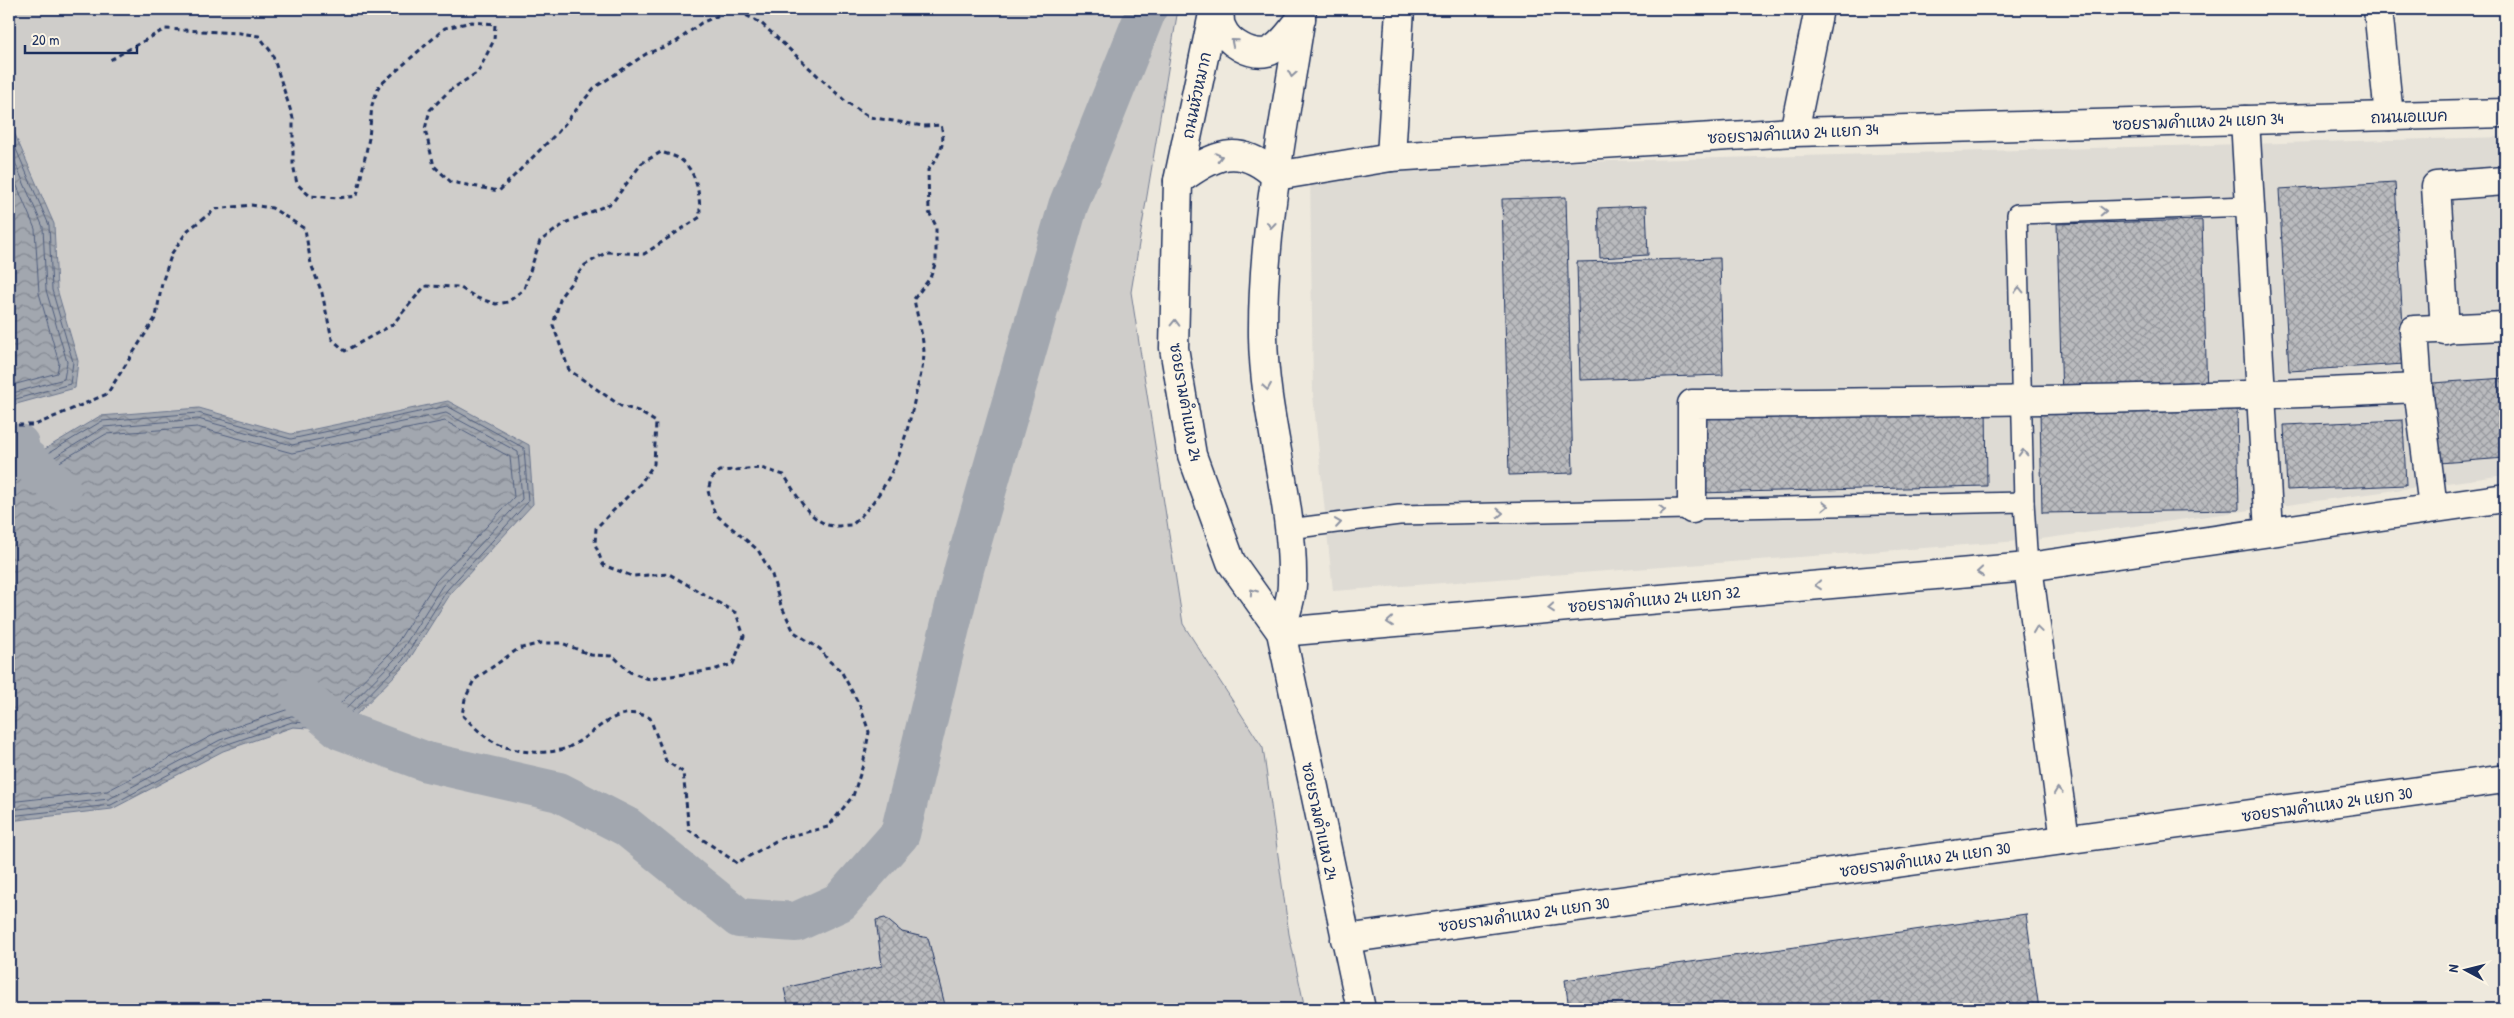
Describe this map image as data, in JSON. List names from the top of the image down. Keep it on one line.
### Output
{"streets":{"street":["ถนนหัวหมาก","ถนนเอแบค","ซอยรามคำแหง 24 แยก 34","ซอยรามคำแหง 24","ซอยรามคำแหง 24 แยก 32","ซอยรามคำแหง 24 แยก 30"]},"crossings":[["ถนนหัวหมาก","ซอยรามคำแหง 24"],["ถนนเอแบค","ซอยรามคำแหง 24 แยก 34"],["ซอยรามคำแหง 24 แยก 34","ซอยรามคำแหง 24"],["ซอยรามคำแหง 24","ซอยรามคำแหง 24 แยก 32"],["ซอยรามคำแหง 24","ซอยรามคำแหง 24 แยก 30"]],"one_way":["ซอยรามคำแหง 24 แยก 32"],"scale_bar":"20 m","north":"left"}
